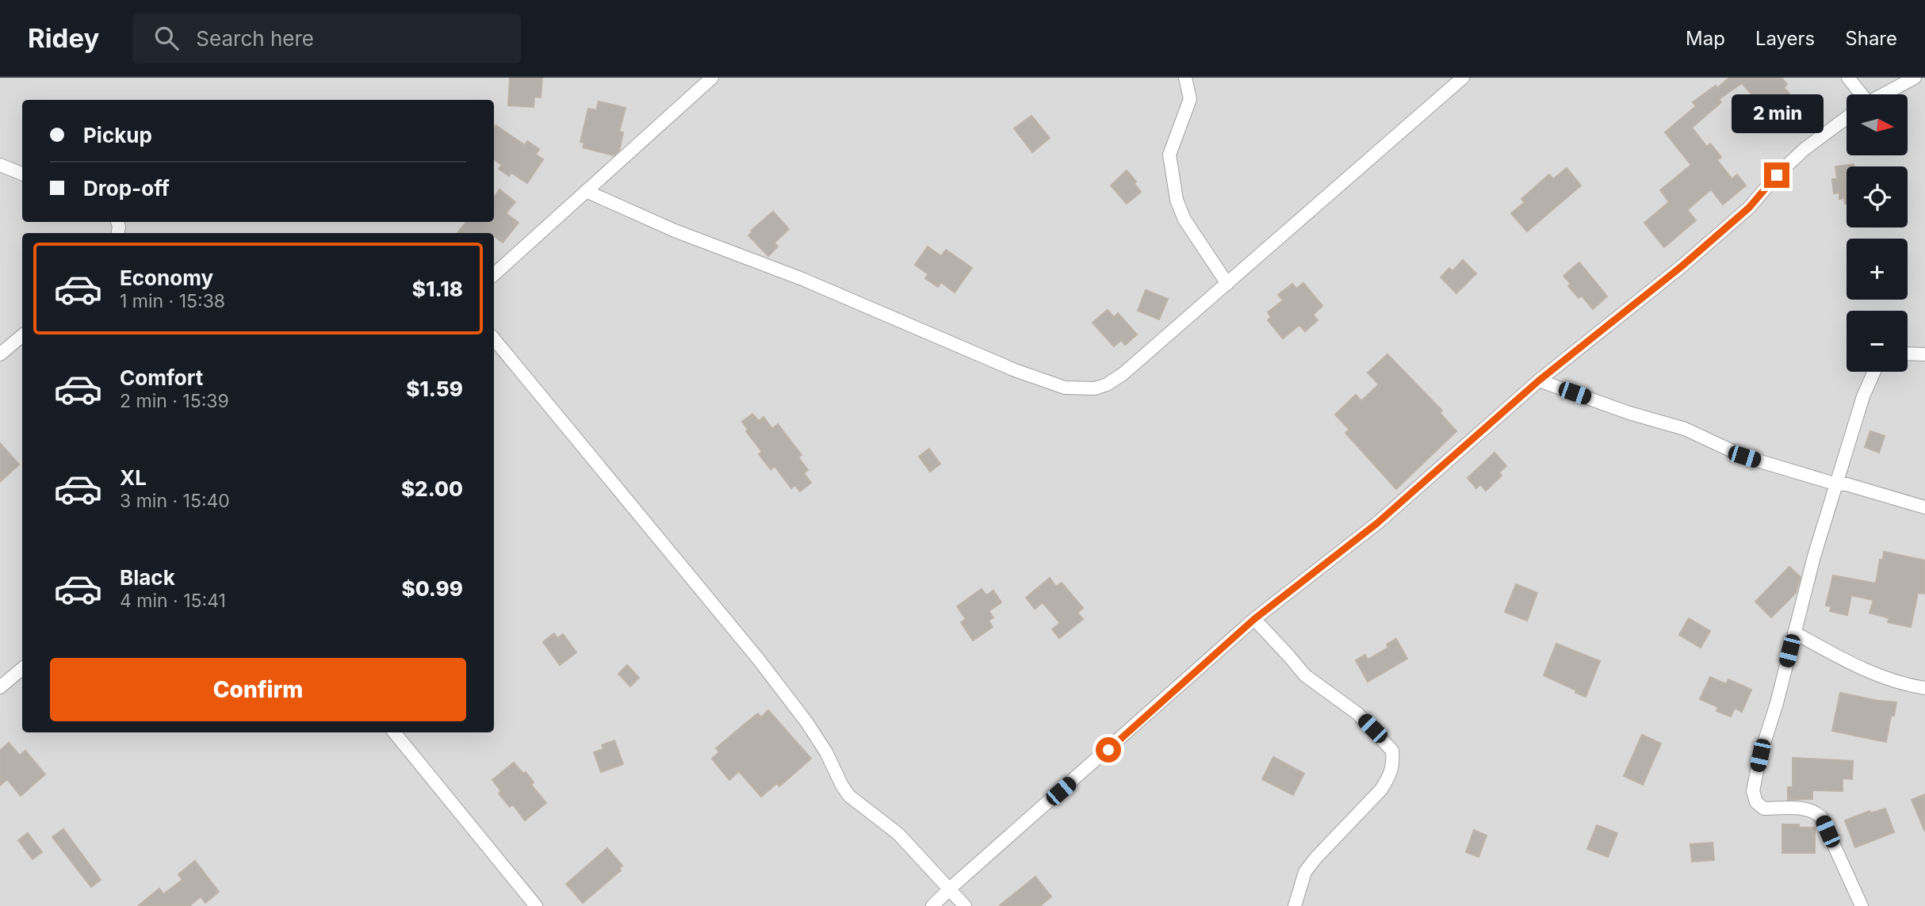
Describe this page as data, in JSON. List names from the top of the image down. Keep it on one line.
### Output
{"north":"right","page":{"header":"Ridey","search":"Search here","nav":["Map","Layers","Share"],"map_buttons":["+","−"],"bubble":"2 min","banner":["Pickup","Drop-off"],"list":[{"name":"Economy","note":"1 min · 15:38","value":"$1.18"},{"name":"Comfort","note":"2 min · 15:39","value":"$1.59"},{"name":"XL","note":"3 min · 15:40","value":"$2.00"},{"name":"Black","note":"4 min · 15:41","value":"$0.99"}],"buttons":"Confirm"}}
